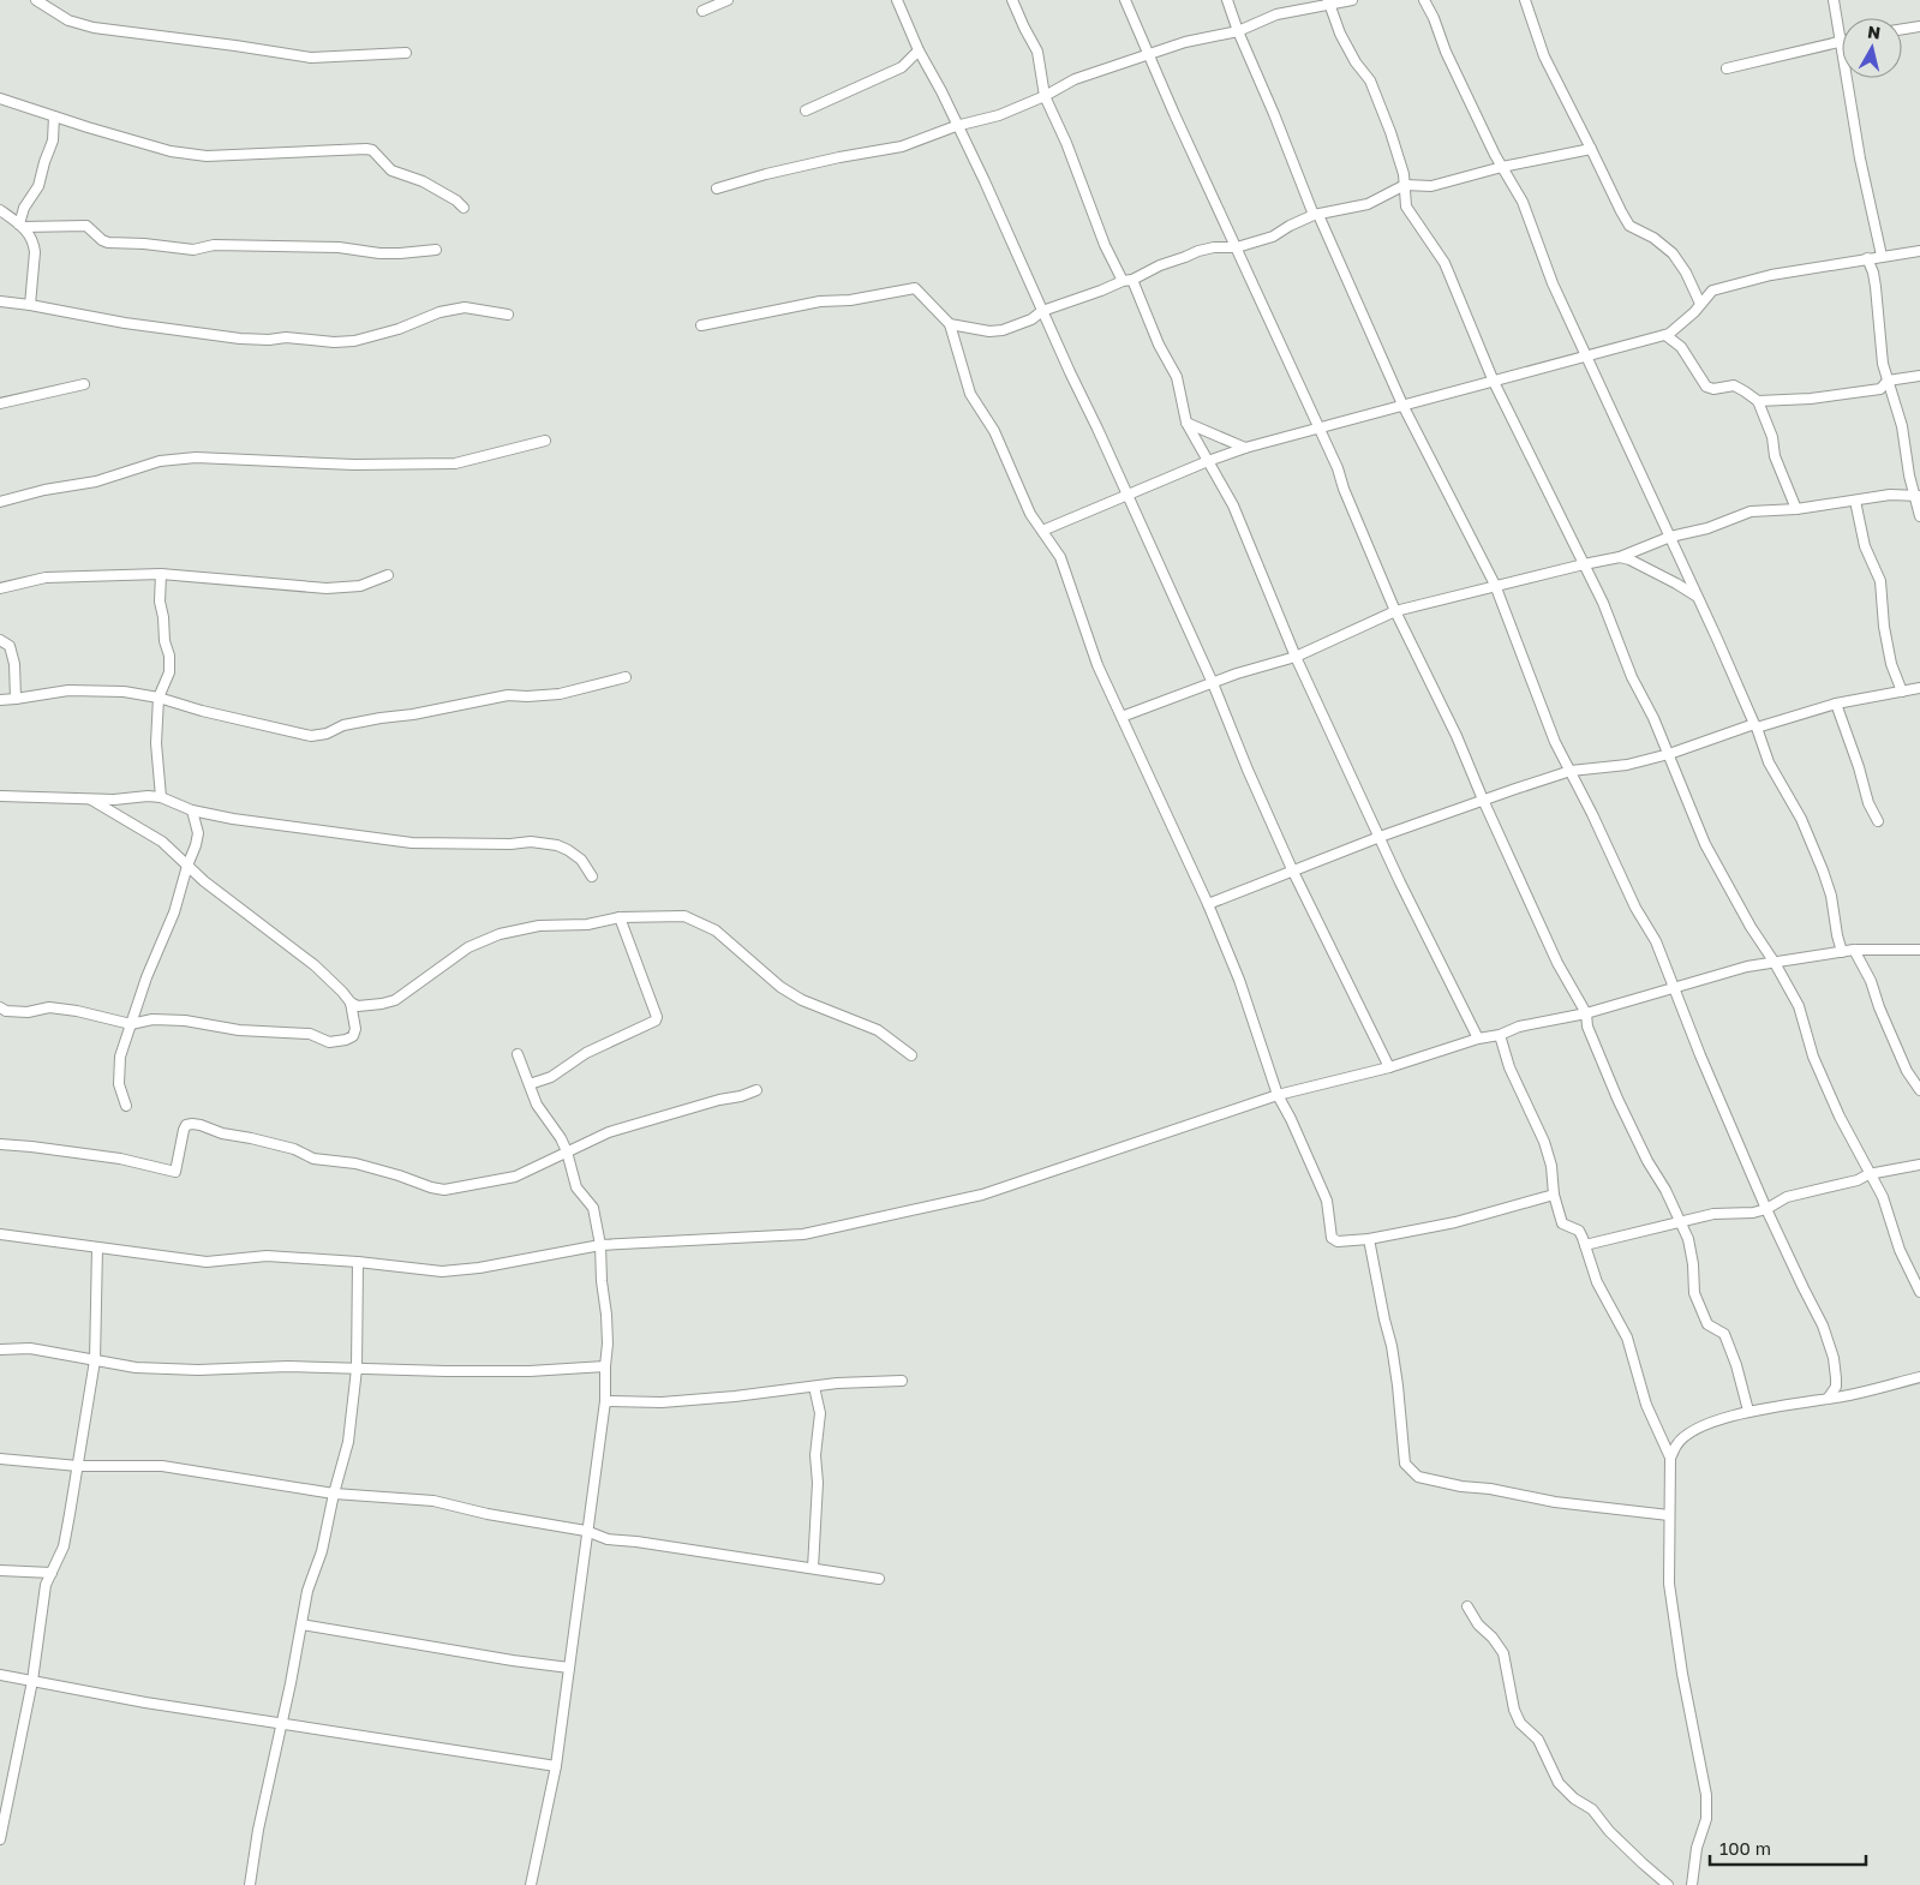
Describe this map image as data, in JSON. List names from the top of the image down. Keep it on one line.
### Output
{"scale_bar":"100 m","north":"top"}
